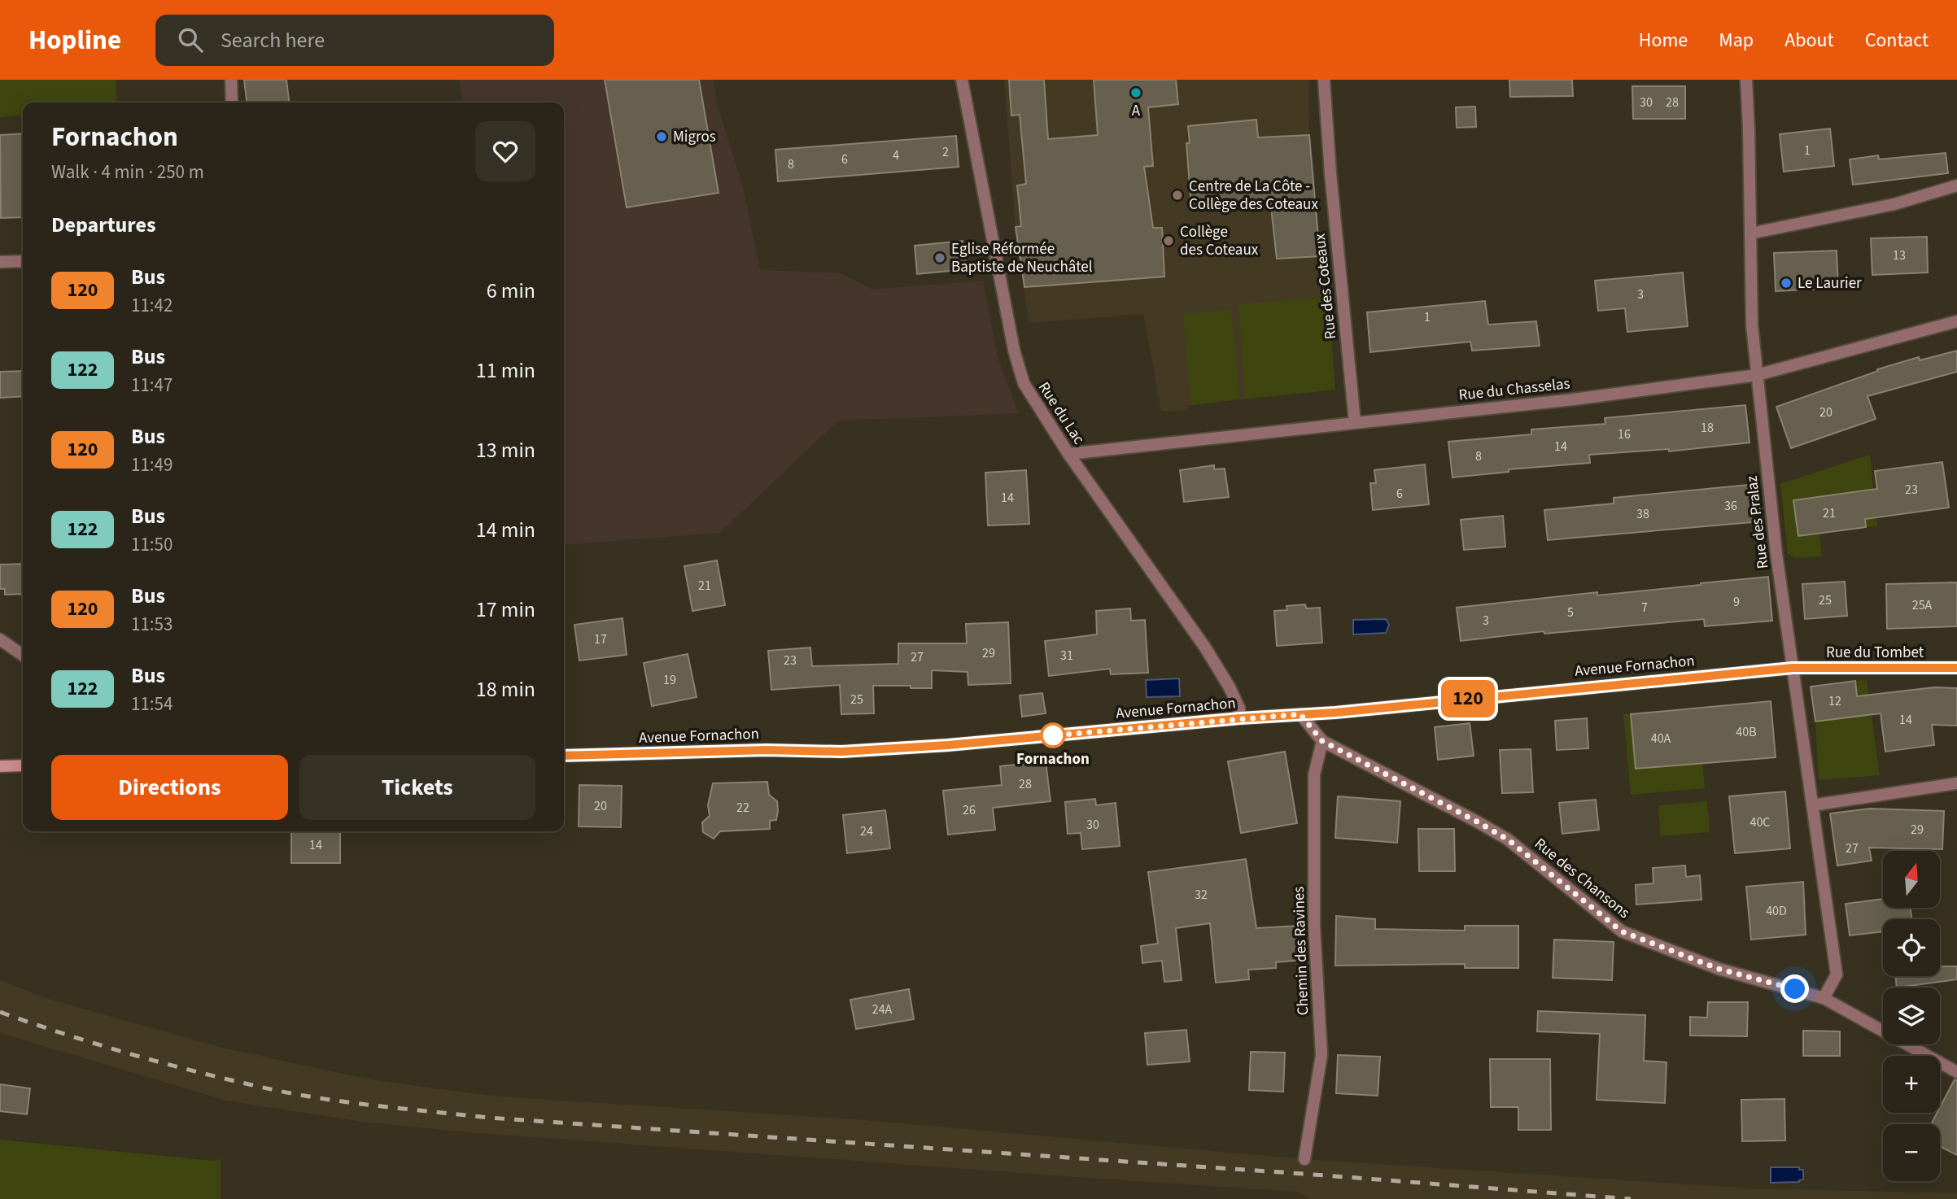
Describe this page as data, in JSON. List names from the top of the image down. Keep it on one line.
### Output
{"streets":{"street":["Rue des Coteaux","Rue du Chasselas","Rue du Lac","Rue des Pralaz","Rue du Tombet","Avenue Fornachon","Rue des Chansons","Chemin des Ravines"]},"crossings":[["Rue des Coteaux","Rue du Chasselas"],["Rue du Chasselas","Rue du Lac"],["Rue du Chasselas","Rue des Pralaz"],["Rue du Lac","Avenue Fornachon"],["Rue des Pralaz","Rue du Tombet"],["Rue des Pralaz","Avenue Fornachon"],["Rue des Pralaz","Rue des Chansons"],["Rue du Tombet","Avenue Fornachon"],["Avenue Fornachon","Rue des Chansons"],["Rue des Chansons","Chemin des Ravines"]],"places":["A","Migros","Centre de La Côte - Collège des Coteaux","Collège des Coteaux","Eglise Réformée Baptiste de Neuchâtel","Le Laurier","Fornachon"],"lines":["bus line 120"],"house_numbers":["30","28","1","2","4","6","8","13","3","1","20","18","16","14","8","23","6","14","36","21","38","21","25","9","25A","7","5","3","17","29","31","27","23","19","25","12","14","40B","40A","28","20","22","26","40C","30","29","24","14","27","32","40D","24A"],"north":"top","page":{"header":"Hopline","search":"Search here","nav":["Home","Map","About","Contact"],"on_map":"120","heading":[["Fornachon","Walk · 4 min · 250 m"],"Departures"],"list":[{"mark":"120","name":"Bus","note":"11:42","value":"6 min"},{"mark":"122","name":"Bus","note":"11:47","value":"11 min"},{"mark":"120","name":"Bus","note":"11:49","value":"13 min"},{"mark":"122","name":"Bus","note":"11:50","value":"14 min"},{"mark":"120","name":"Bus","note":"11:53","value":"17 min"},{"mark":"122","name":"Bus","note":"11:54","value":"18 min"}],"buttons":["Directions","Tickets"],"map_buttons":["+","−"]}}
